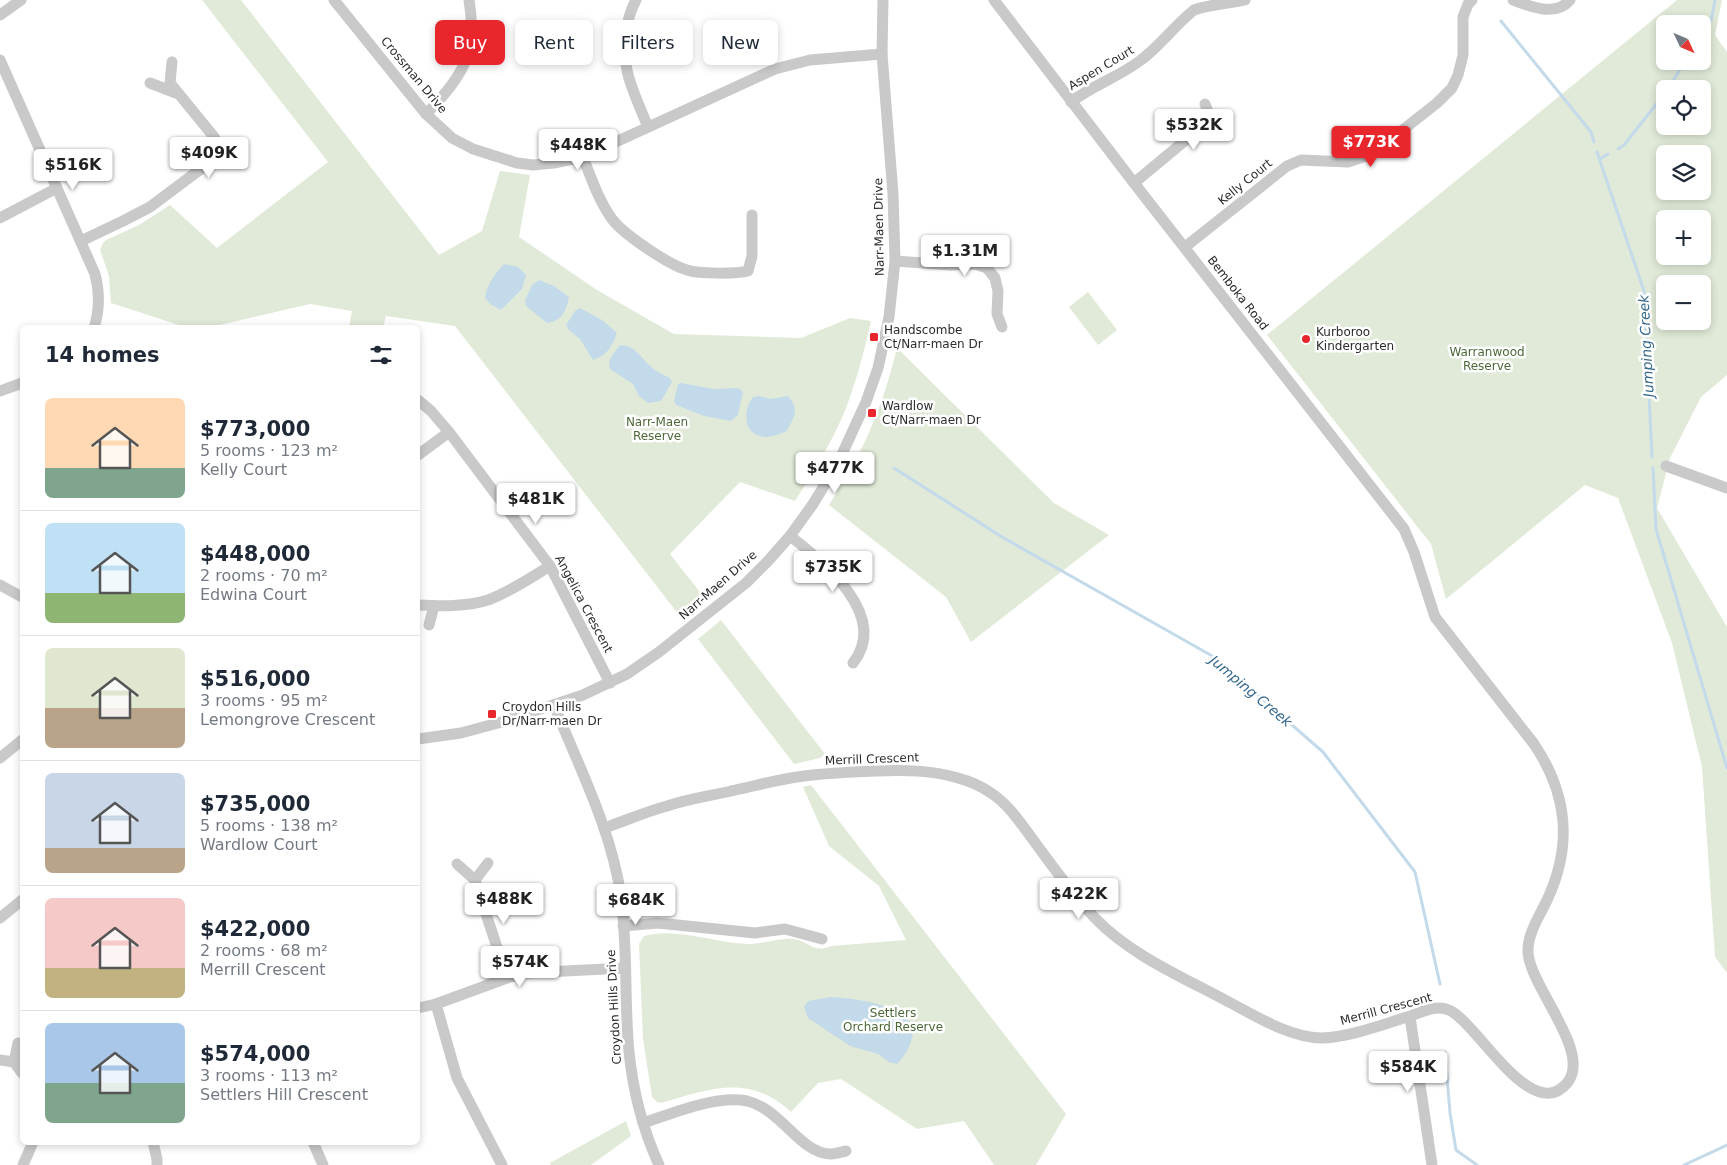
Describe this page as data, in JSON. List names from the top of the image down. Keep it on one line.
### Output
{"streets":{"street":["Aspen Court","Crossman Drive","Kelly Court","Narr-Maen Drive","Bemboka Road","Angelica Crescent","Merrill Crescent","Croydon Hills Drive"]},"crossings":[["Aspen Court","Bemboka Road"],["Crossman Drive","Narr-Maen Drive"],["Kelly Court","Bemboka Road"],["Narr-Maen Drive","Angelica Crescent"],["Narr-Maen Drive","Croydon Hills Drive"],["Bemboka Road","Merrill Crescent"],["Merrill Crescent","Croydon Hills Drive"]],"water":["Jumping Creek"],"parks":["Warranwood Reserve","Narr-Maen Reserve","Settlers Orchard Reserve"],"places":{"transit":["Handscombe Ct/Narr-maen Dr","Wardlow Ct/Narr-maen Dr","Croydon Hills Dr/Narr-maen Dr"],"other":["Kurboroo Kindergarten"]},"north":"bottom right","page":{"map_buttons":["+","−"],"chip":["Buy","Rent","Filters","New"],"price":["$532K","$773K","$448K","$409K","$516K","$1.31M","$477K","$481K","$735K","$422K","$488K","$684K","$574K","$584K"],"heading":"14 homes","list":[{"name":"$773,000","note":"5 rooms · 123 m² · Kelly Court"},{"name":"$448,000","note":"2 rooms · 70 m² · Edwina Court"},{"name":"$516,000","note":"3 rooms · 95 m² · Lemongrove Crescent"},{"name":"$735,000","note":"5 rooms · 138 m² · Wardlow Court"},{"name":"$422,000","note":"2 rooms · 68 m² · Merrill Crescent"},{"name":"$574,000","note":"3 rooms · 113 m² · Settlers Hill Crescent"}]}}
